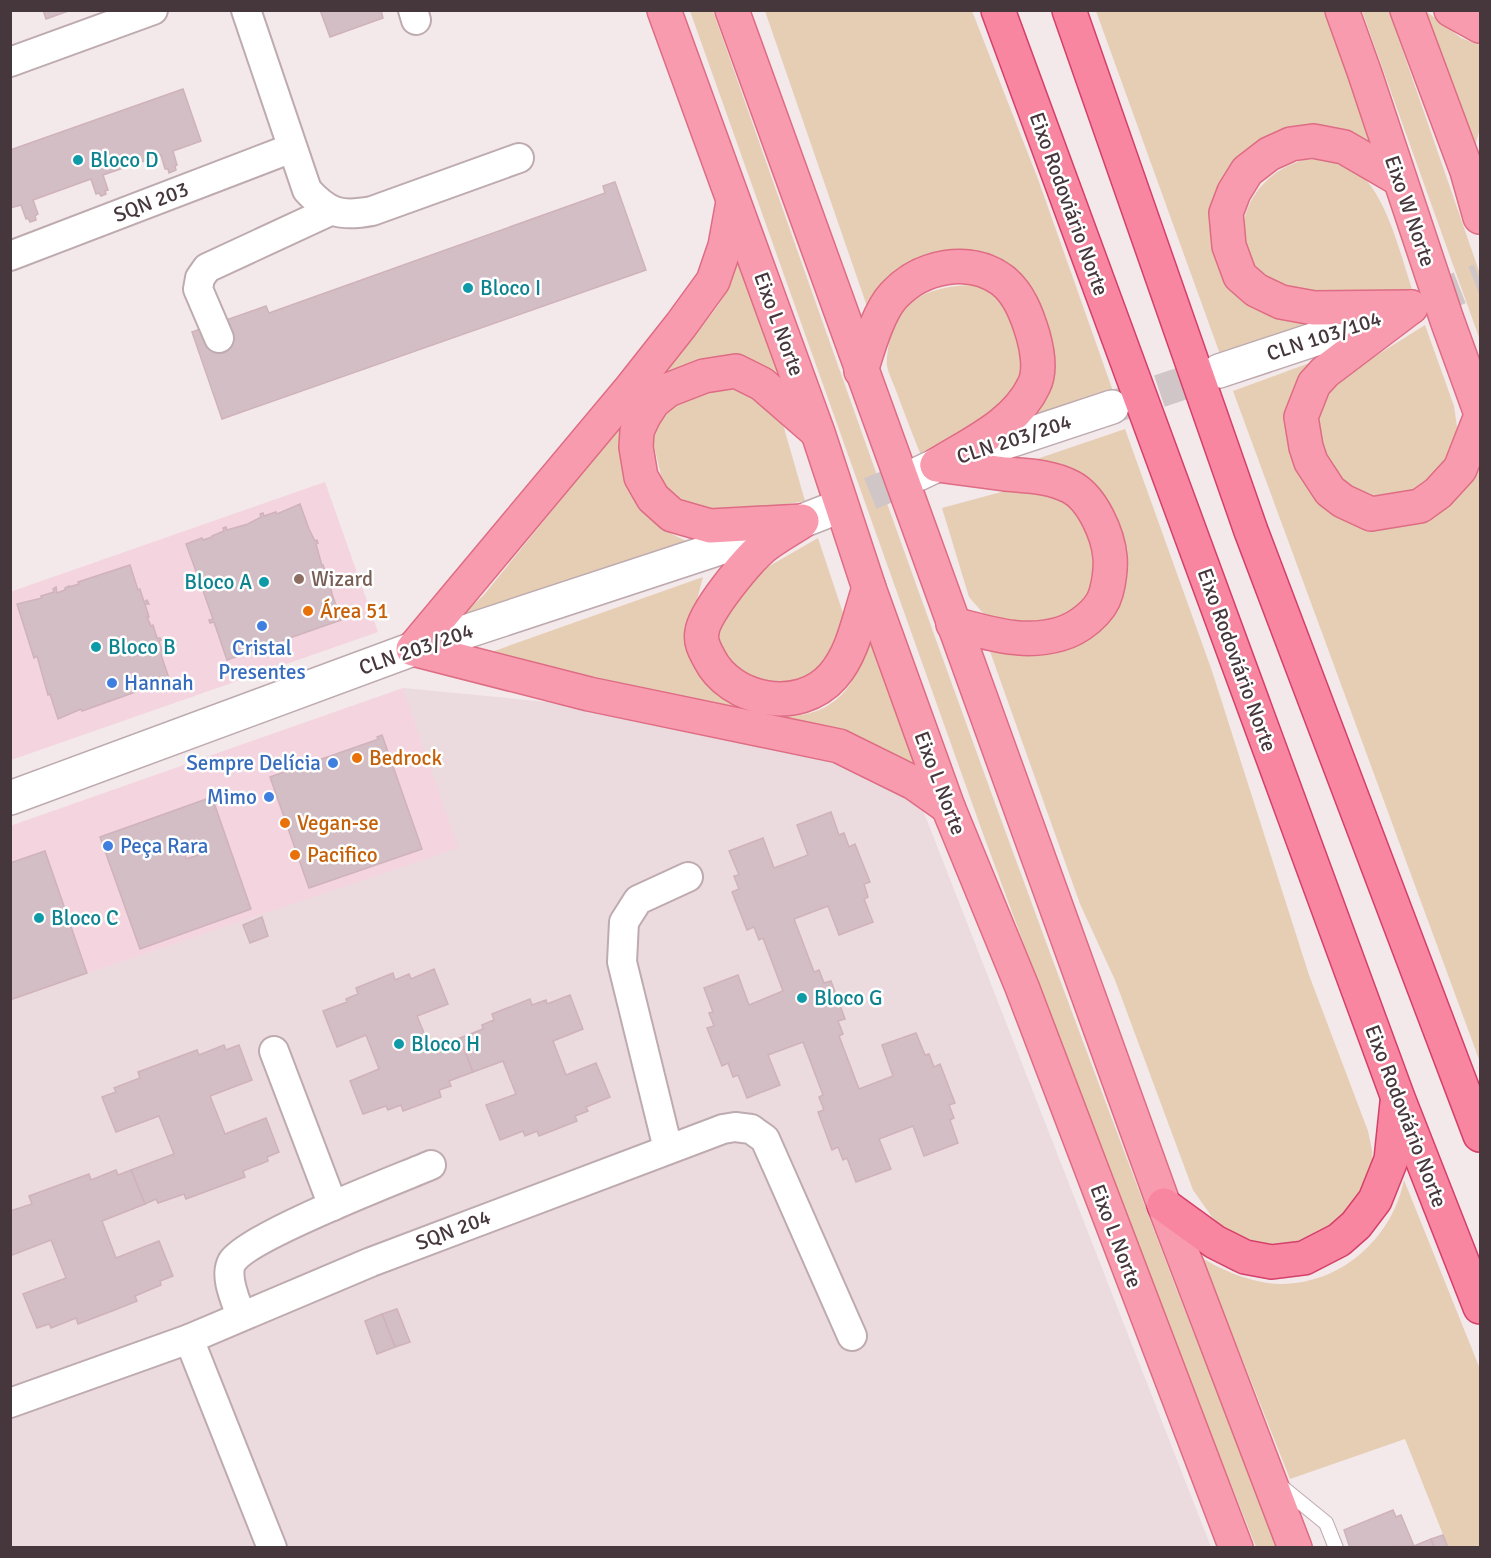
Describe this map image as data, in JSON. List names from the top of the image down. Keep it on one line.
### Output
{"streets":{"highway":["Eixo Rodoviário Norte"],"main road":["Eixo W Norte","Eixo L Norte"],"street":["SQN 203","CLN 103/104","CLN 203/204","SQN 204"]},"places":["Bloco D","Bloco I","Wizard","Bloco A","Área 51","Cristal Presentes","Bloco B","Hannah","Bedrock","Sempre Delícia","Mimo","Vegan-se","Peça Rara","Pacifico","Bloco C","Bloco G","Bloco H"]}
